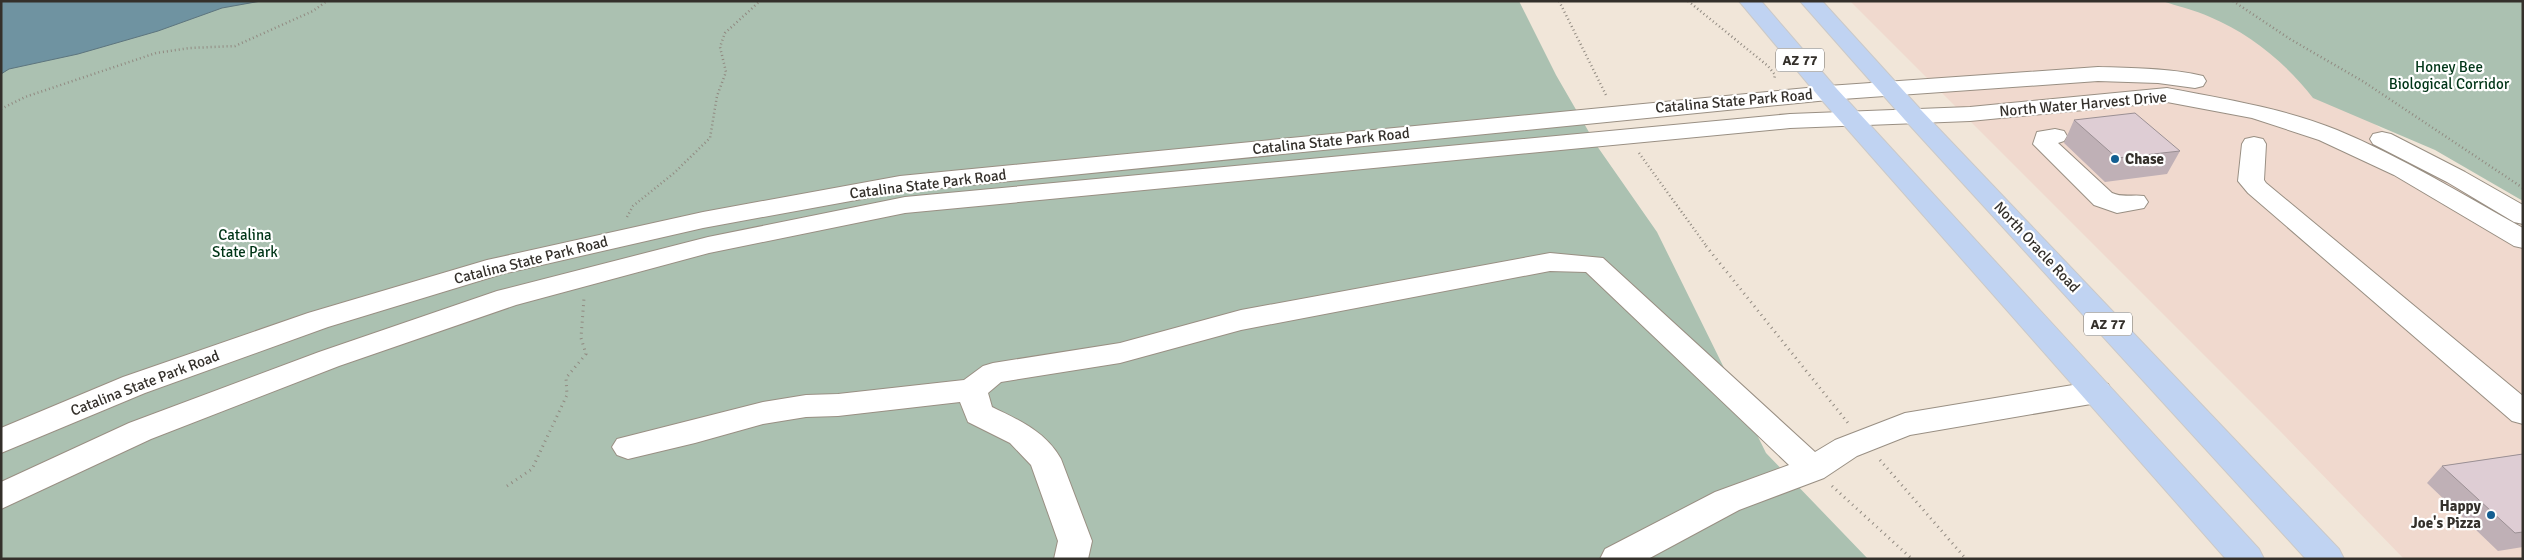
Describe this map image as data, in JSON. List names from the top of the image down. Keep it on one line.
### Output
{"streets":{"highway":["AZ 77","North Oracle Road"],"street":["Catalina State Park Road","North Water Harvest Drive"]},"crossings":[["AZ 77","Catalina State Park Road"],["AZ 77","North Water Harvest Drive"],["Catalina State Park Road","North Water Harvest Drive"],["Catalina State Park Road","North Oracle Road"],["North Water Harvest Drive","North Oracle Road"]],"parks":["Honey Bee Biological Corridor","Catalina State Park"],"places":["Chase","Happy Joe's Pizza"]}
